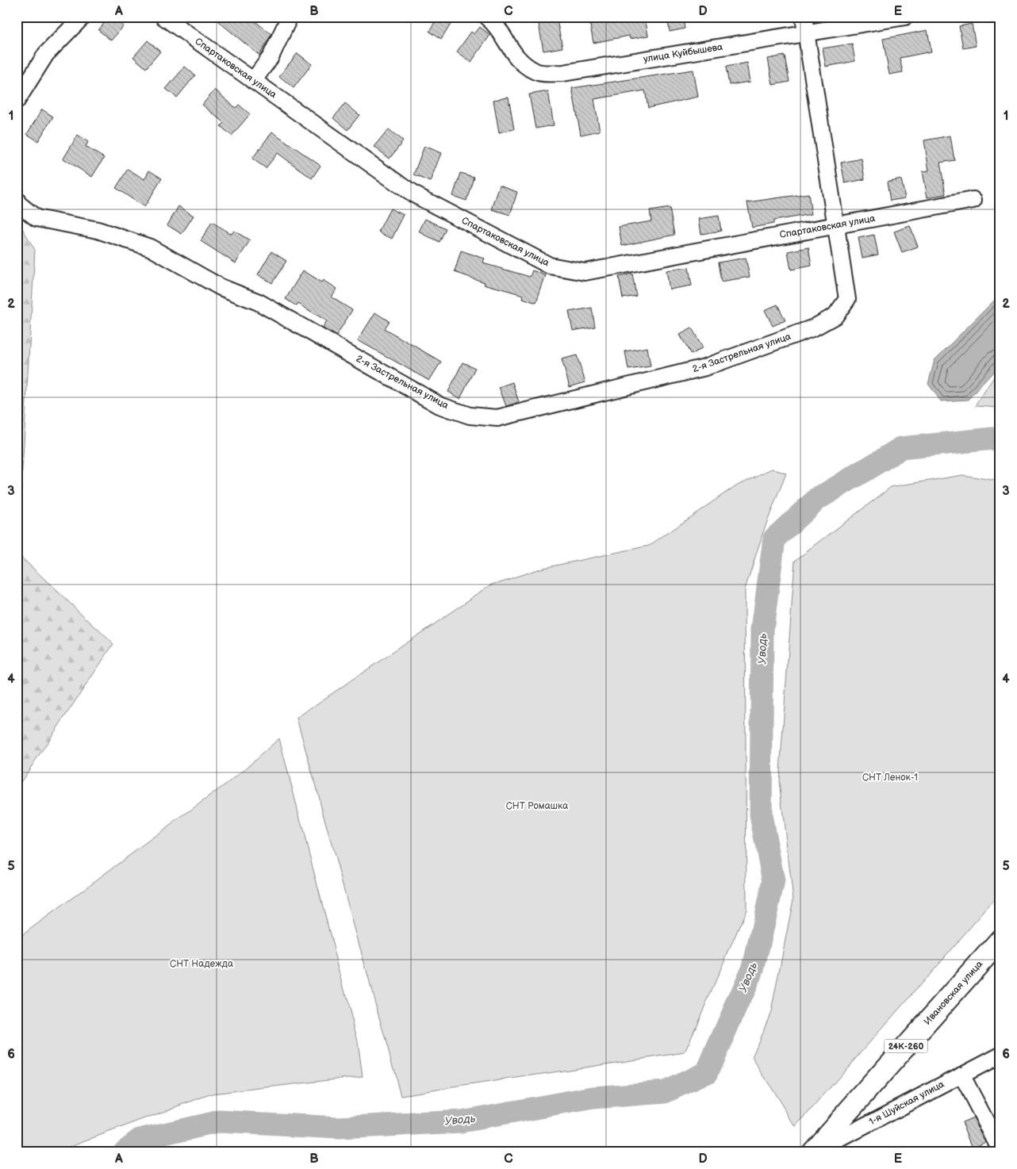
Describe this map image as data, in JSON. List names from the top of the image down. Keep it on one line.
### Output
{"streets":{"main road":["Ивановская улица","24К-260"],"street":["улица Куйбышева","Спартаковская улица","2-я Застрельная улица","1-я Шуйская улица"]},"crossings":[["Спартаковская улица","2-я Застрельная улица"],["Ивановская улица","1-я Шуйская улица"]],"water":["Уводь"],"parks":["СНТ Ленок-1","СНТ Ромашка","СНТ Надежда"],"grid":{"columns":["A","B","C","D","E"],"rows":["1","2","3","4","5","6"]}}
